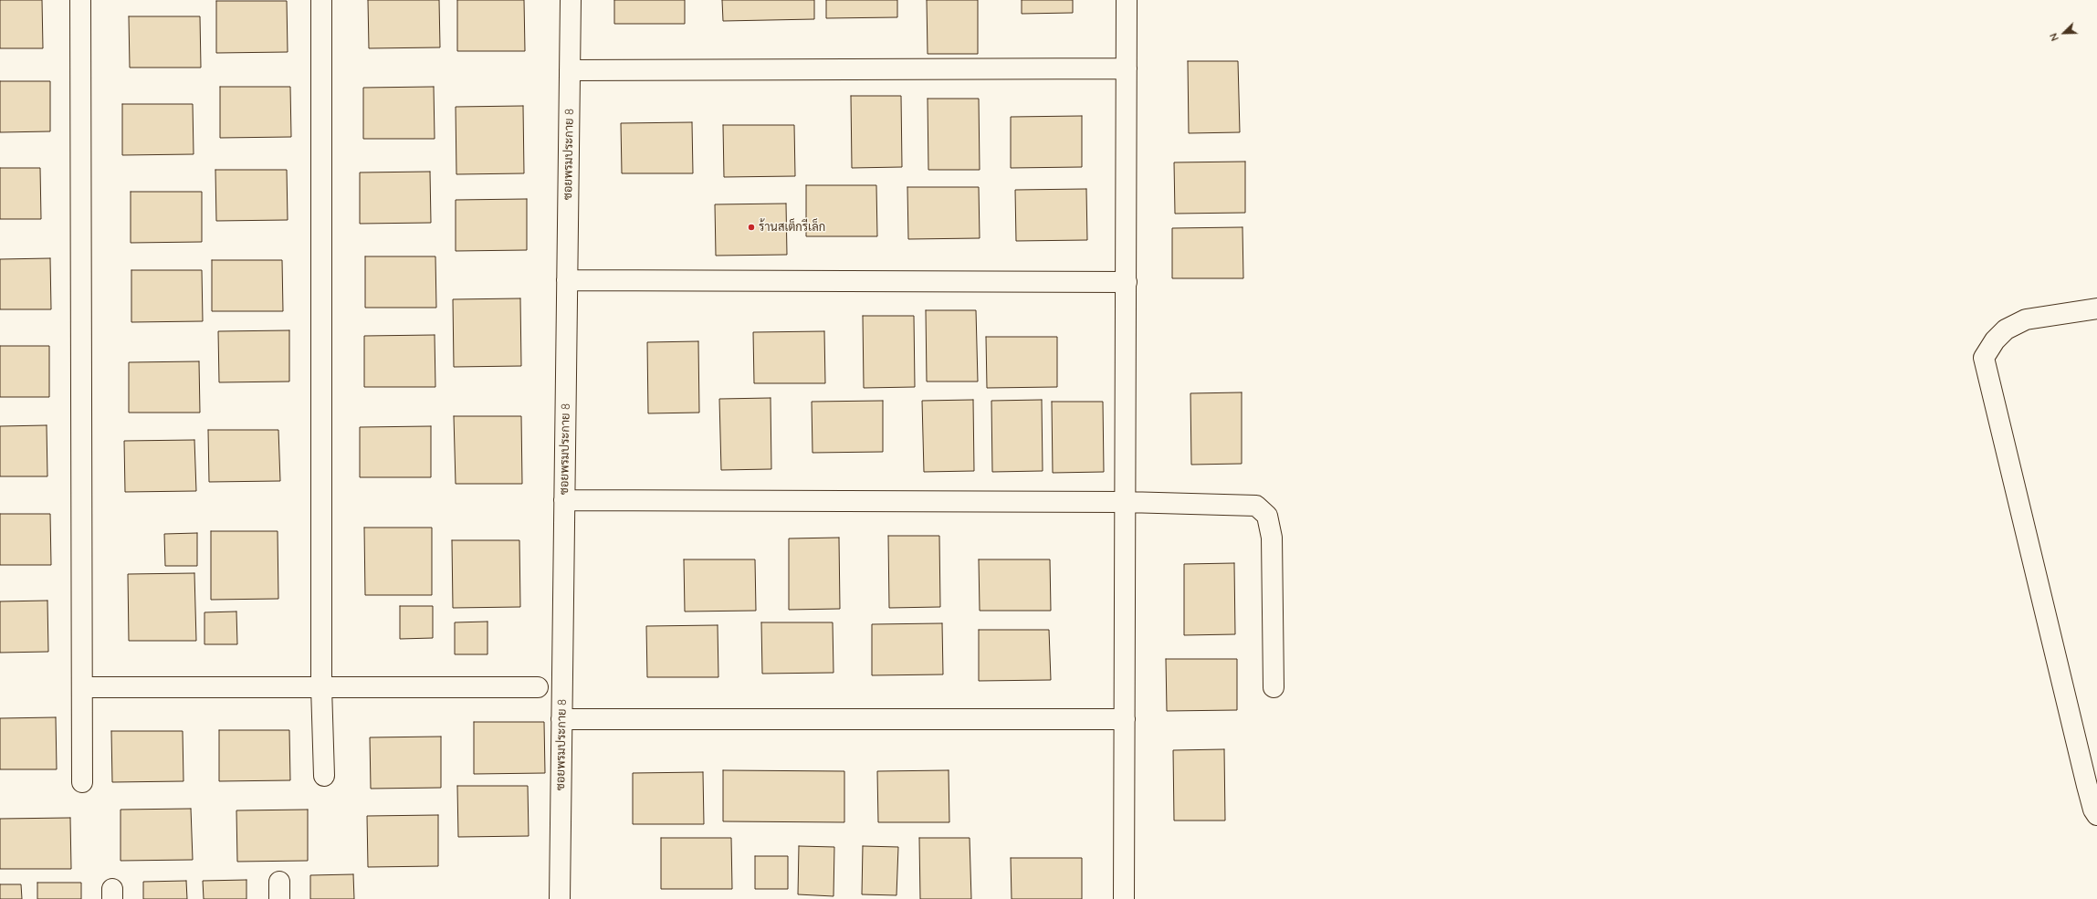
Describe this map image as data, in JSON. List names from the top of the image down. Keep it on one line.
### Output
{"streets":{"street":["ซอยพรมประกาย 8"]},"places":["ร้านสเต็กรีเล็ก"],"north":"bottom left"}
